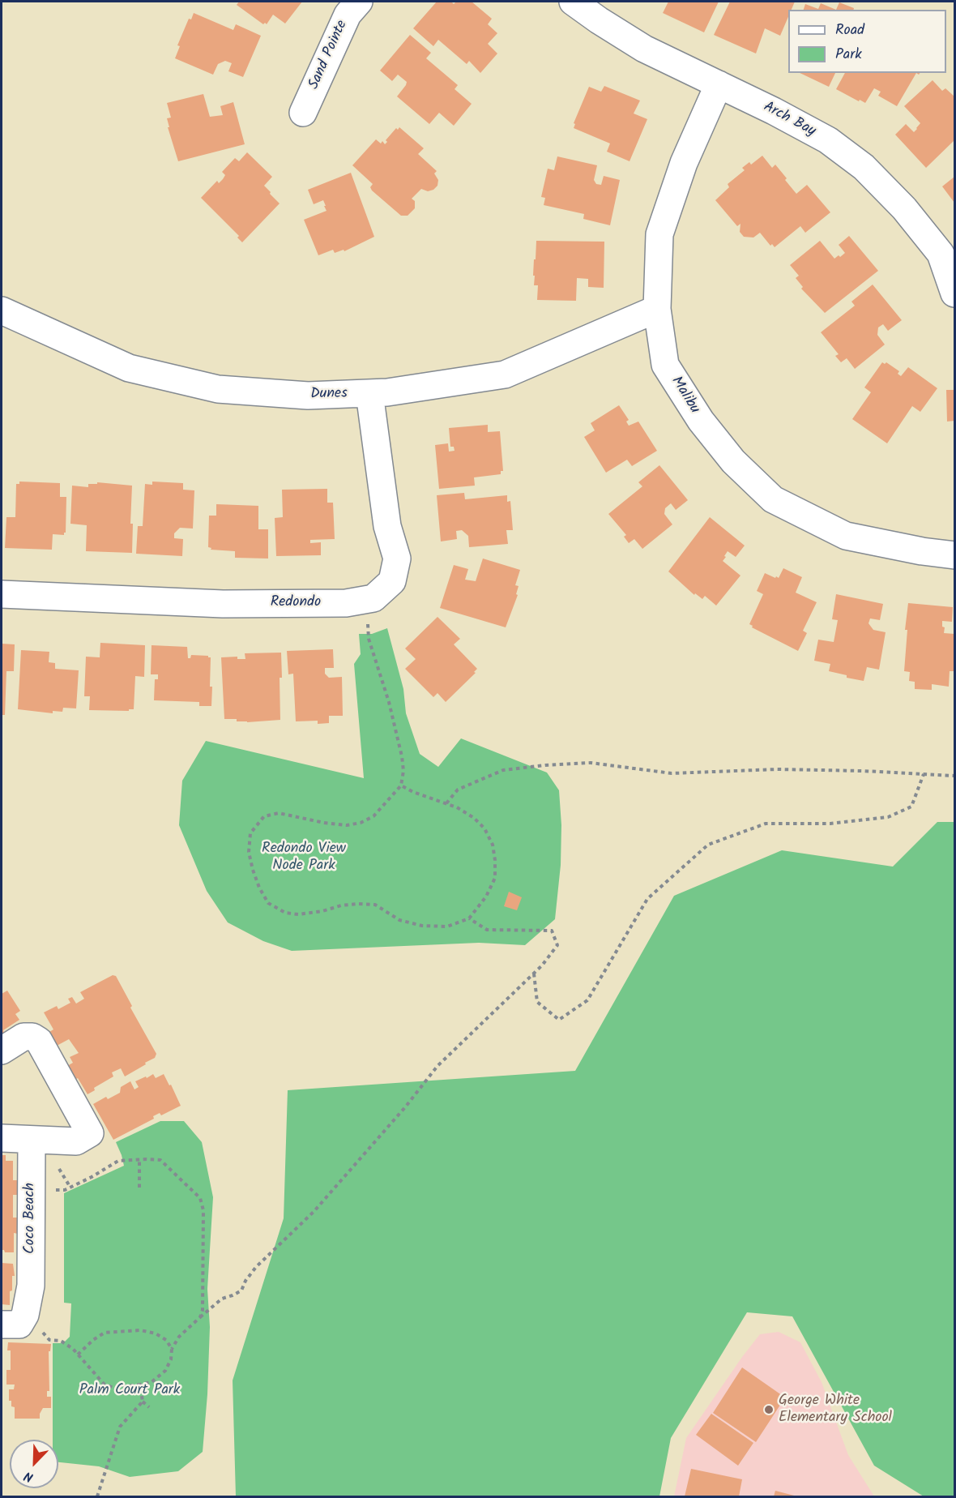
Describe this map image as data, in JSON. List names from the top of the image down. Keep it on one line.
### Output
{"streets":{"street":["Sand Pointe","Arch Bay","Dunes","Malibu","Redondo","Coco Beach"]},"crossings":[["Arch Bay","Malibu"],["Dunes","Malibu"],["Dunes","Redondo"]],"parks":["Redondo View Node Park","Palm Court Park"],"places":["George White Elementary School"],"legend":["Road","Park"],"north":"bottom left"}
